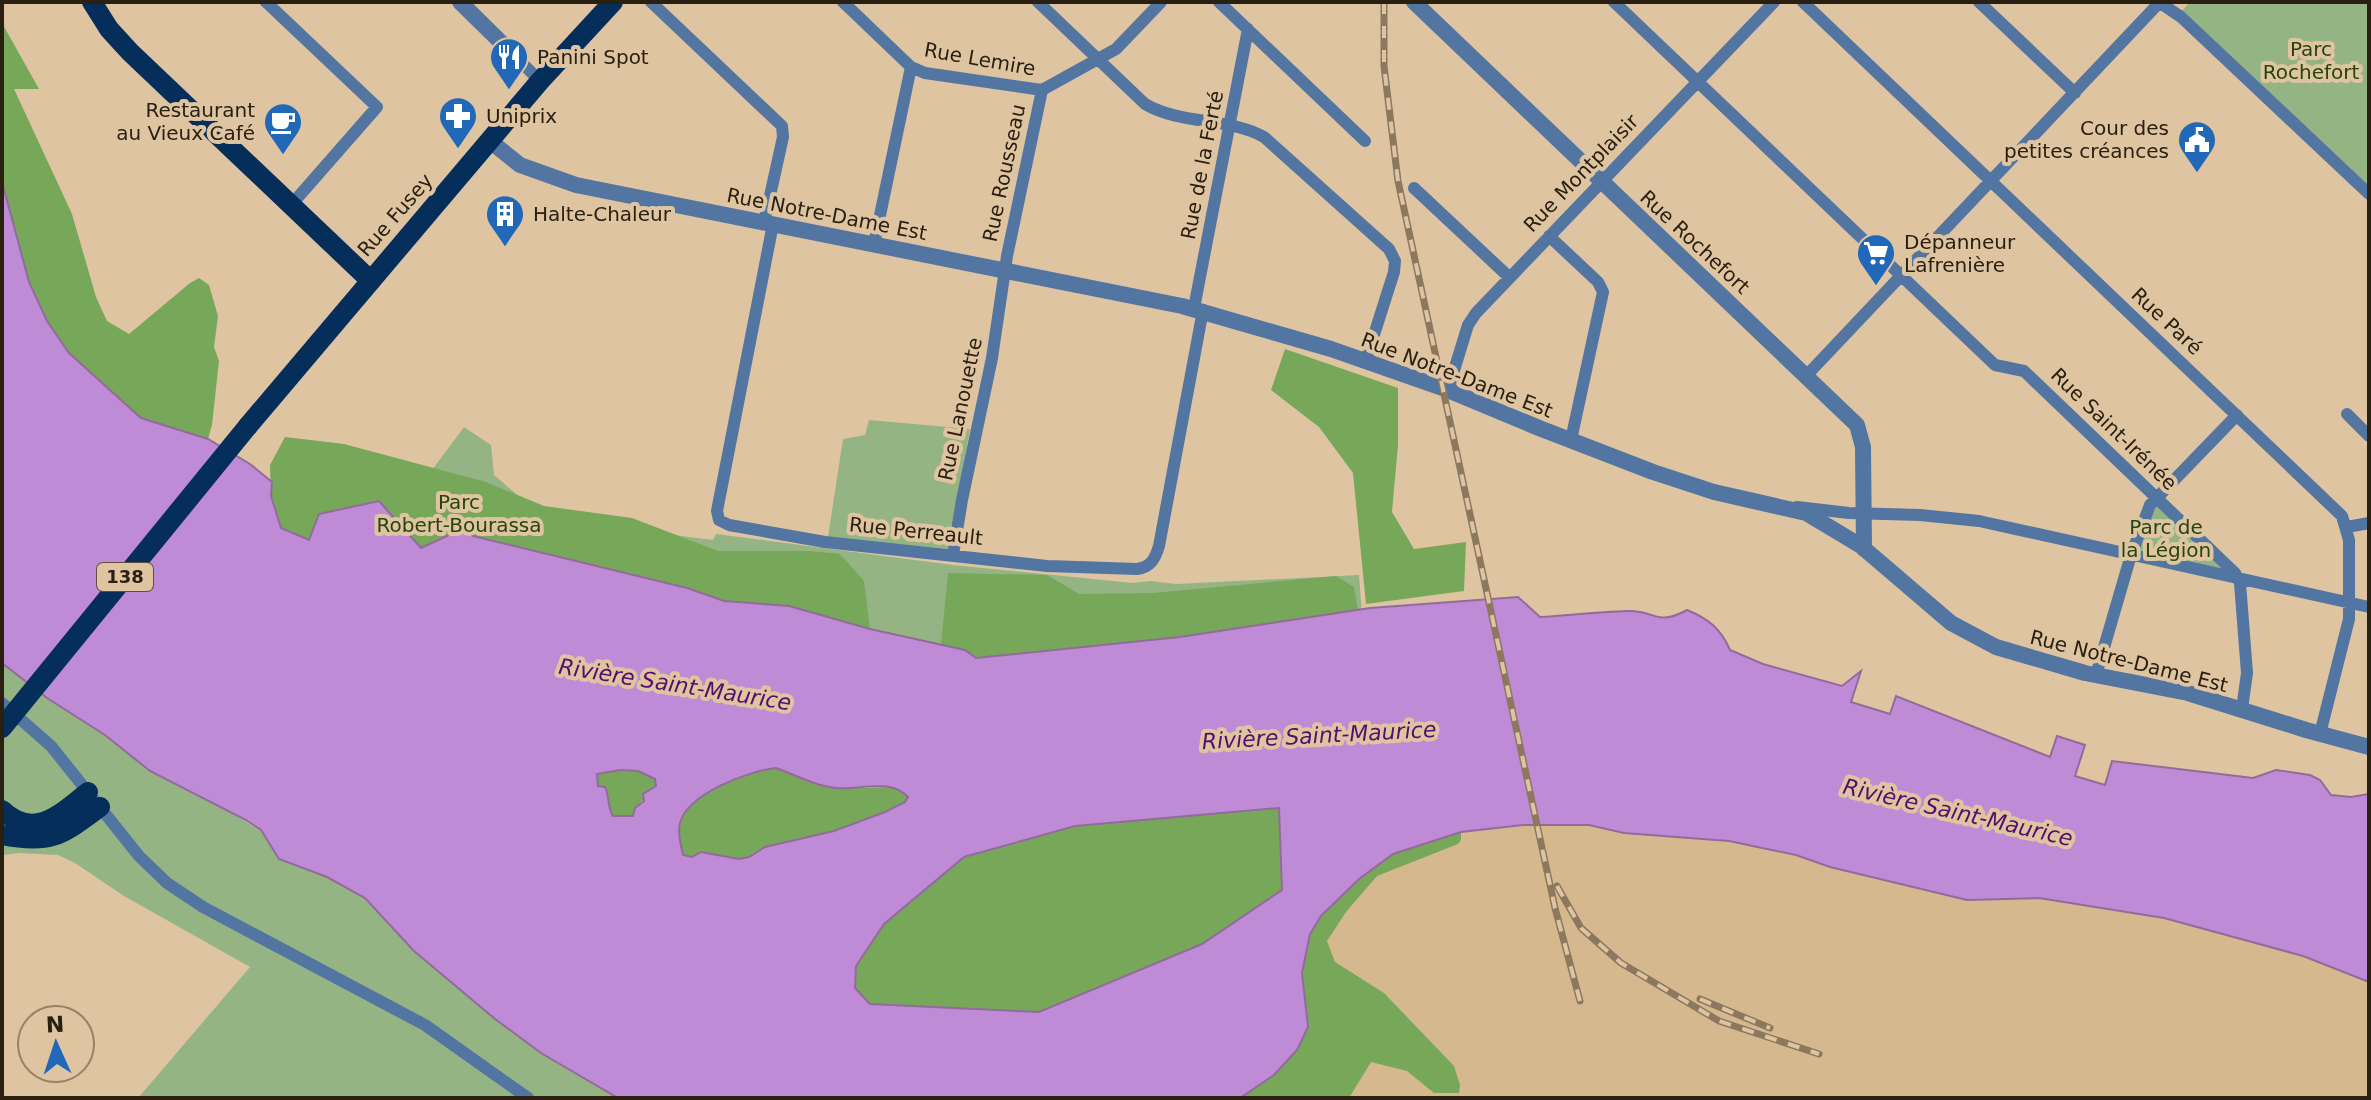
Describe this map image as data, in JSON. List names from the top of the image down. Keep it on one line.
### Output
{"streets":{"main road":["Rue Fusey","138"],"street":["Rue Lemire","Rue de la Ferté","Rue Rousseau","Rue Montplaisir","Rue Notre-Dame Est","Rue Rochefort","Rue Paré","Rue Lanouette","Rue Saint-Irénée","Rue Perreault"]},"crossings":[["Rue Lemire","Rue Rousseau"],["Rue de la Ferté","Rue Notre-Dame Est"],["Rue de la Ferté","Rue Perreault"],["Rue Rousseau","Rue Notre-Dame Est"],["Rue Rousseau","Rue Lanouette"],["Rue Montplaisir","Rue Notre-Dame Est"],["Rue Montplaisir","Rue Rochefort"],["Rue Montplaisir","Rue Saint-Irénée"],["Rue Notre-Dame Est","Rue Fusey"],["Rue Notre-Dame Est","Rue Rochefort"],["Rue Notre-Dame Est","Rue Lanouette"],["Rue Notre-Dame Est","Rue Perreault"],["Rue Lanouette","Rue Perreault"]],"water":["Rivière Saint-Maurice"],"parks":["Parc Rochefort","Parc Robert-Bourassa","Parc de la Légion"],"places":{"restaurant":["Panini Spot"],"pharmacy":["Uniprix"],"cafe":["Restaurant au Vieux Café"],"public building":["Cour des petites créances"],"building":["Halte-Chaleur"],"supermarket":["Dépanneur Lafrenière"]},"north":"top"}
